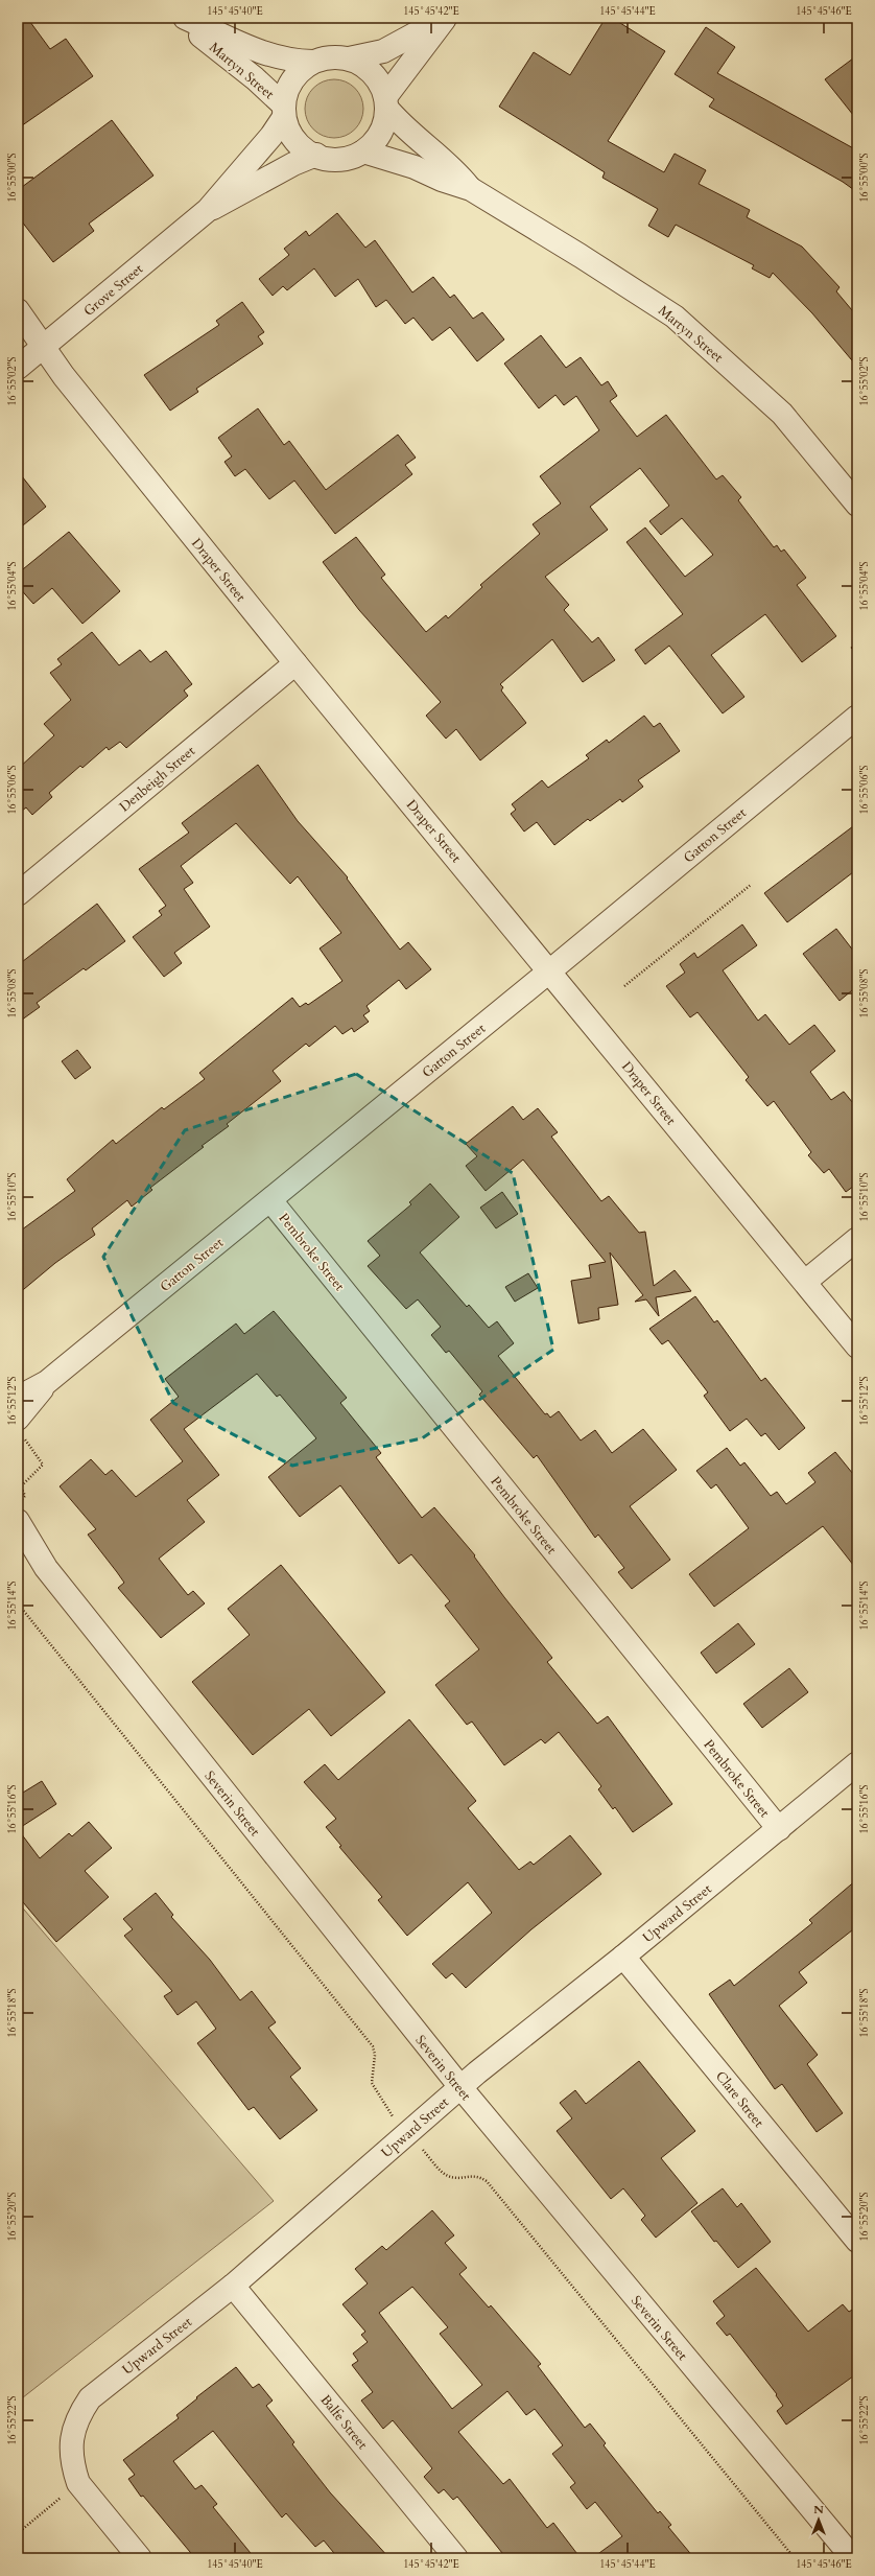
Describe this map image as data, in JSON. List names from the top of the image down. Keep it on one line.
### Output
{"streets":{"street":["Martyn Street","Grove Street","Draper Street","Denbeigh Street","Gatton Street","Pembroke Street","Severin Street","Upward Street","Clare Street","Balfe Street"]},"crossings":[["Martyn Street","Grove Street"],["Grove Street","Draper Street"],["Draper Street","Denbeigh Street"],["Draper Street","Gatton Street"],["Gatton Street","Pembroke Street"],["Pembroke Street","Upward Street"],["Severin Street","Upward Street"],["Upward Street","Clare Street"],["Upward Street","Balfe Street"]],"north":"top","coordinates":["145°45'40\"E","145°45'42\"E","145°45'44\"E","145°45'46\"E","16°55'00\"S","16°55'02\"S","16°55'04\"S","16°55'06\"S","16°55'08\"S","16°55'10\"S","16°55'12\"S","16°55'14\"S","16°55'16\"S","16°55'18\"S","16°55'20\"S","16°55'22\"S"]}
